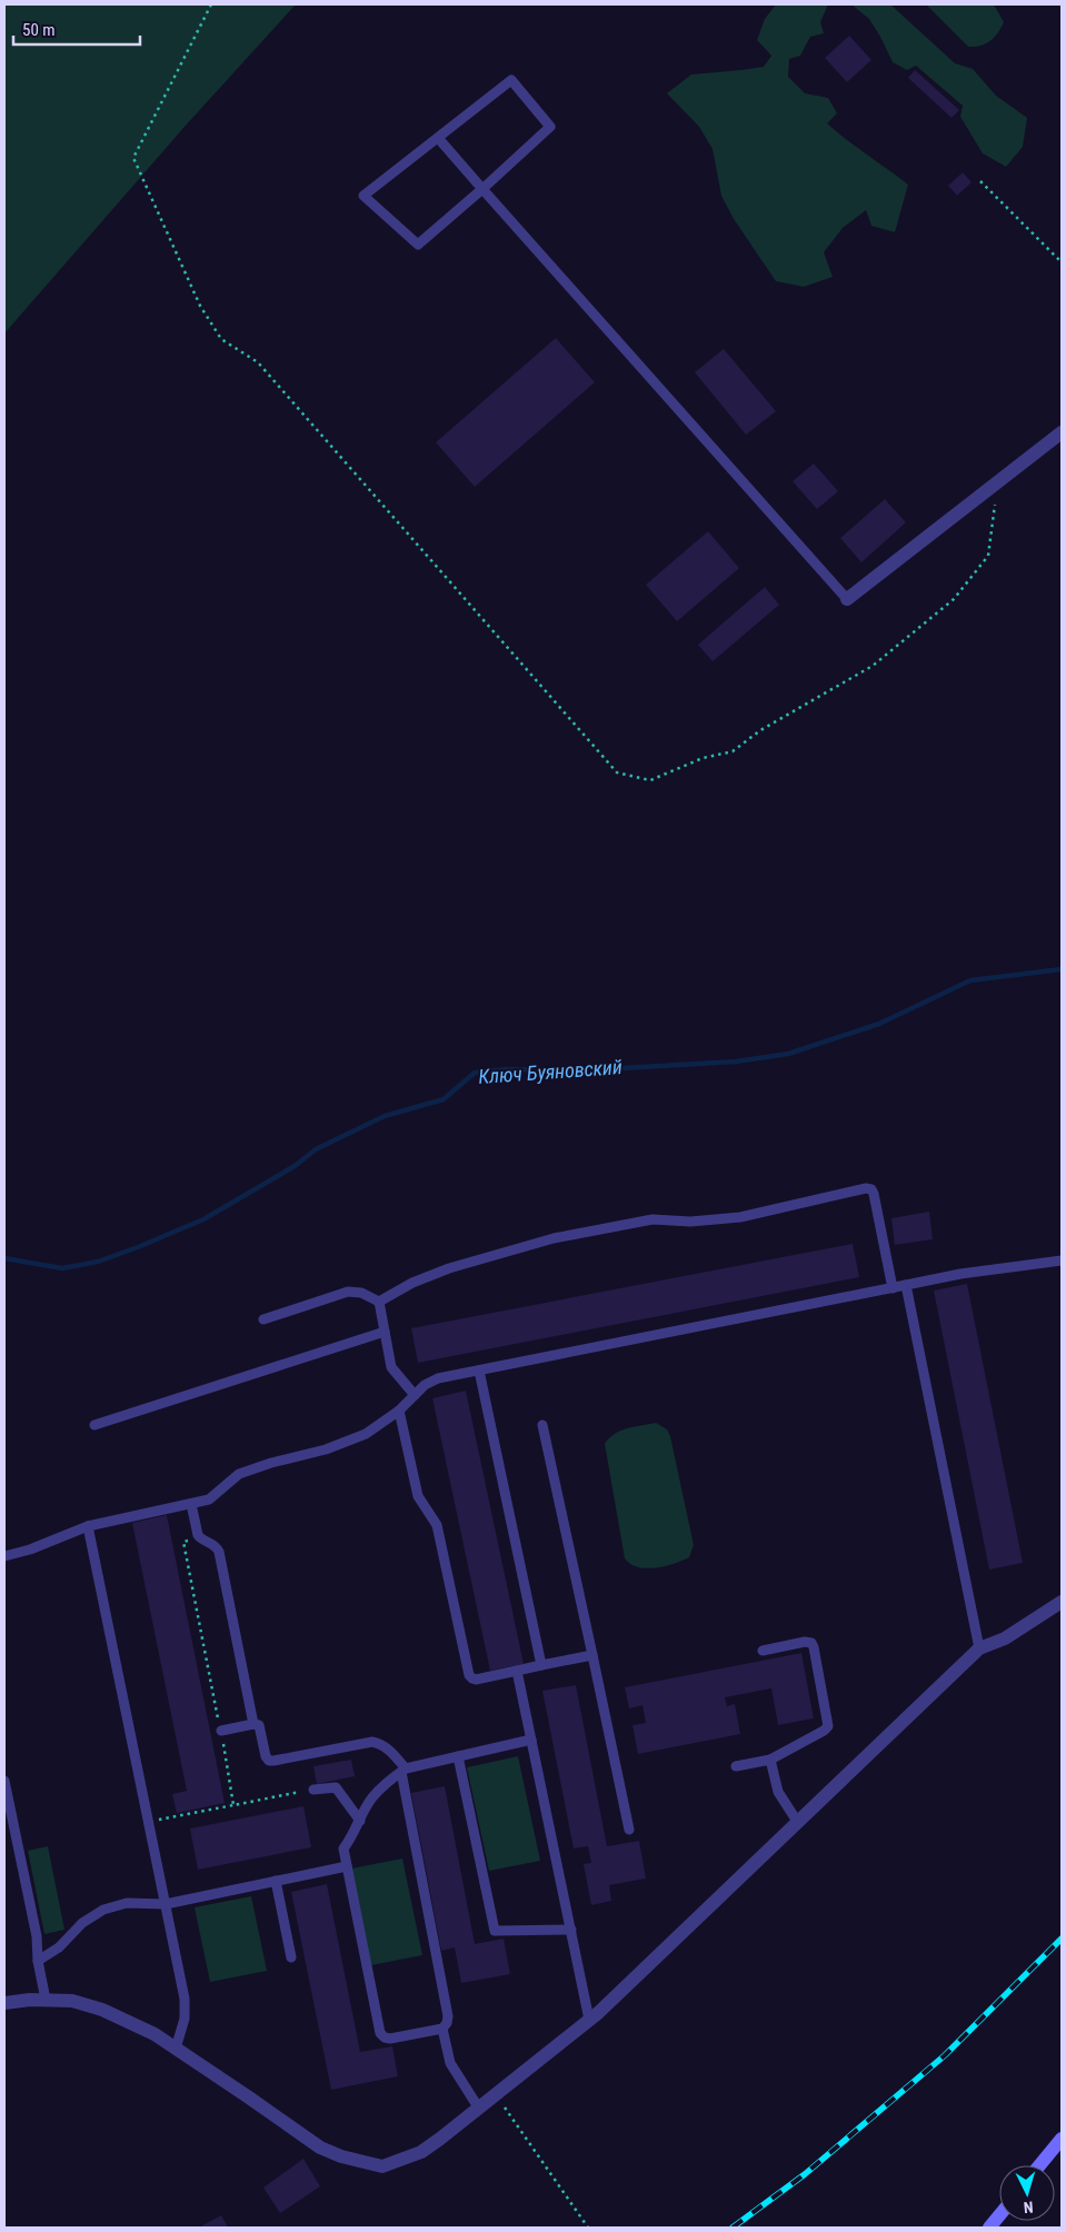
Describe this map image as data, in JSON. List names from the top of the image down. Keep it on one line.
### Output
{"water":["Ключ Буяновский"],"scale_bar":"50 m","north":"bottom"}
